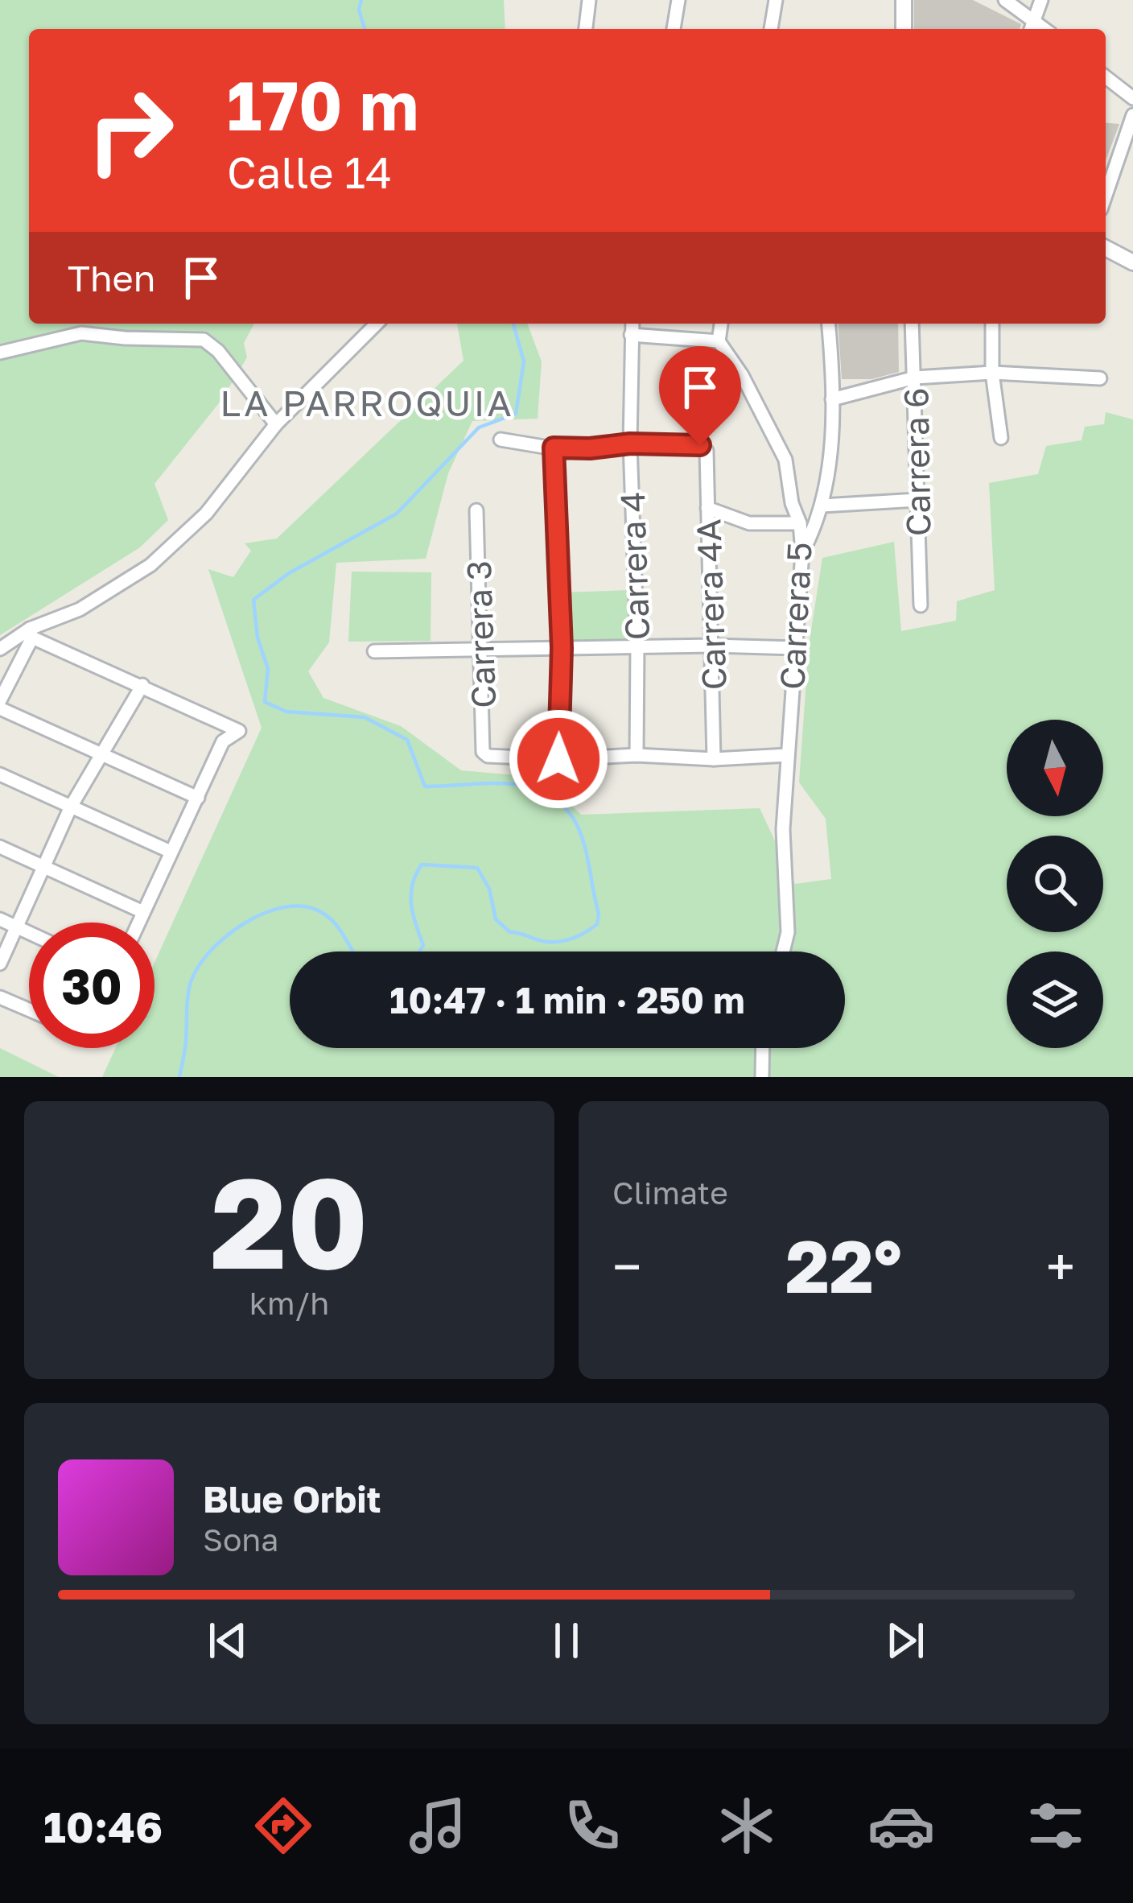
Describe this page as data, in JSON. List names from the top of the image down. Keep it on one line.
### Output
{"streets":{"street":["Carrera 6","Carrera 4","Carrera 4A","Carrera 5","Carrera 3"]},"crossings":[["Carrera 4","Carrera 4A"]],"districts":["LA PARROQUIA"],"north":"bottom","page":{"turn":["170 m","Calle 14"],"then":"Then","limit":"30","trip":"10:47 · 1 min · 250 m","tile":[["20","km/h"],"Climate"],"heat":["−","22°","+"],"song":["Blue Orbit","Sona"],"tabs":"10:46"}}
